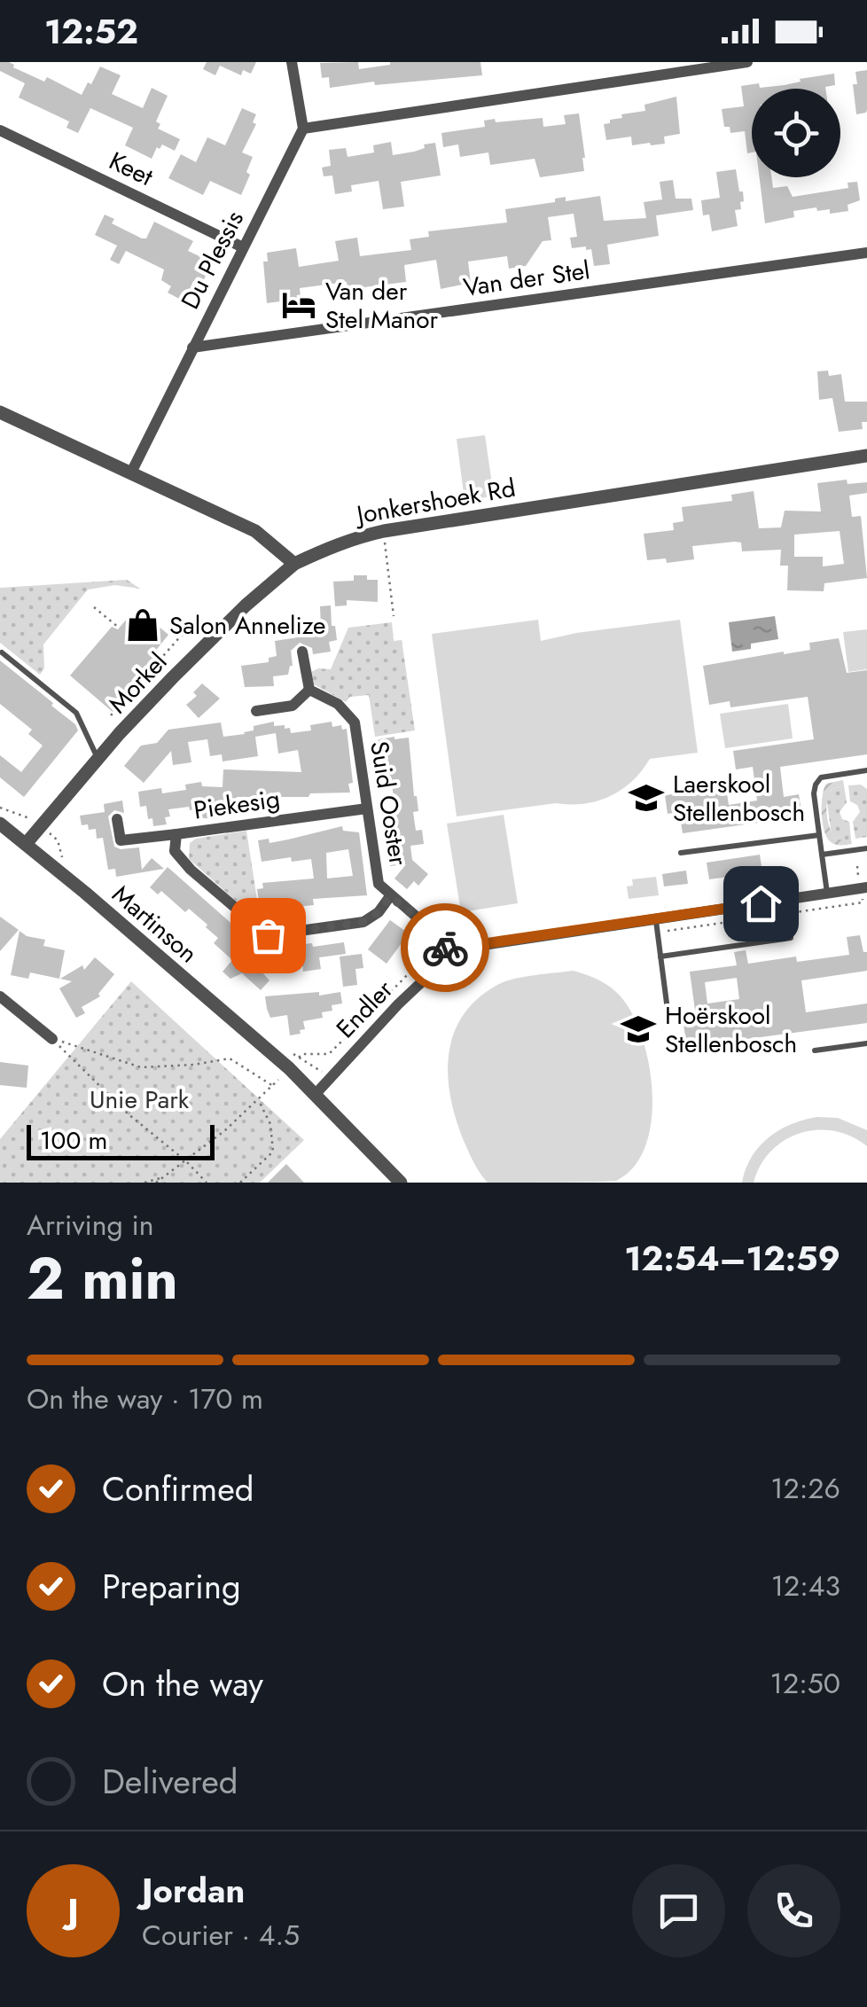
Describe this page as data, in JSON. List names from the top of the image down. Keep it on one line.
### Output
{"streets":{"street":["Keet","Du Plessis","Van der Stel","Jonkershoek Rd","Morkel","Suid Ooster","Piekesig","Martinson","Endler"]},"crossings":[["Keet","Du Plessis"],["Du Plessis","Van der Stel"],["Jonkershoek Rd","Morkel"],["Morkel","Martinson"],["Suid Ooster","Piekesig"],["Suid Ooster","Endler"],["Martinson","Endler"]],"parks":["Unie Park"],"places":{"hotel":["Van der Stel Manor"],"shop":["Salon Annelize"],"school or university":["Laerskool Stellenbosch","Hoërskool Stellenbosch"]},"scale_bar":"100 m","page":{"status":"12:52","scale":"100 m","heading":["2 min","Arriving in","12:54–12:59"],"panel":["Jordan","Courier · 4.5"],"bar":"On the way · 170 m","list":[["Confirmed","12:26"],["Preparing","12:43"],["On the way","12:50"],"Delivered"],"round":"J"}}
